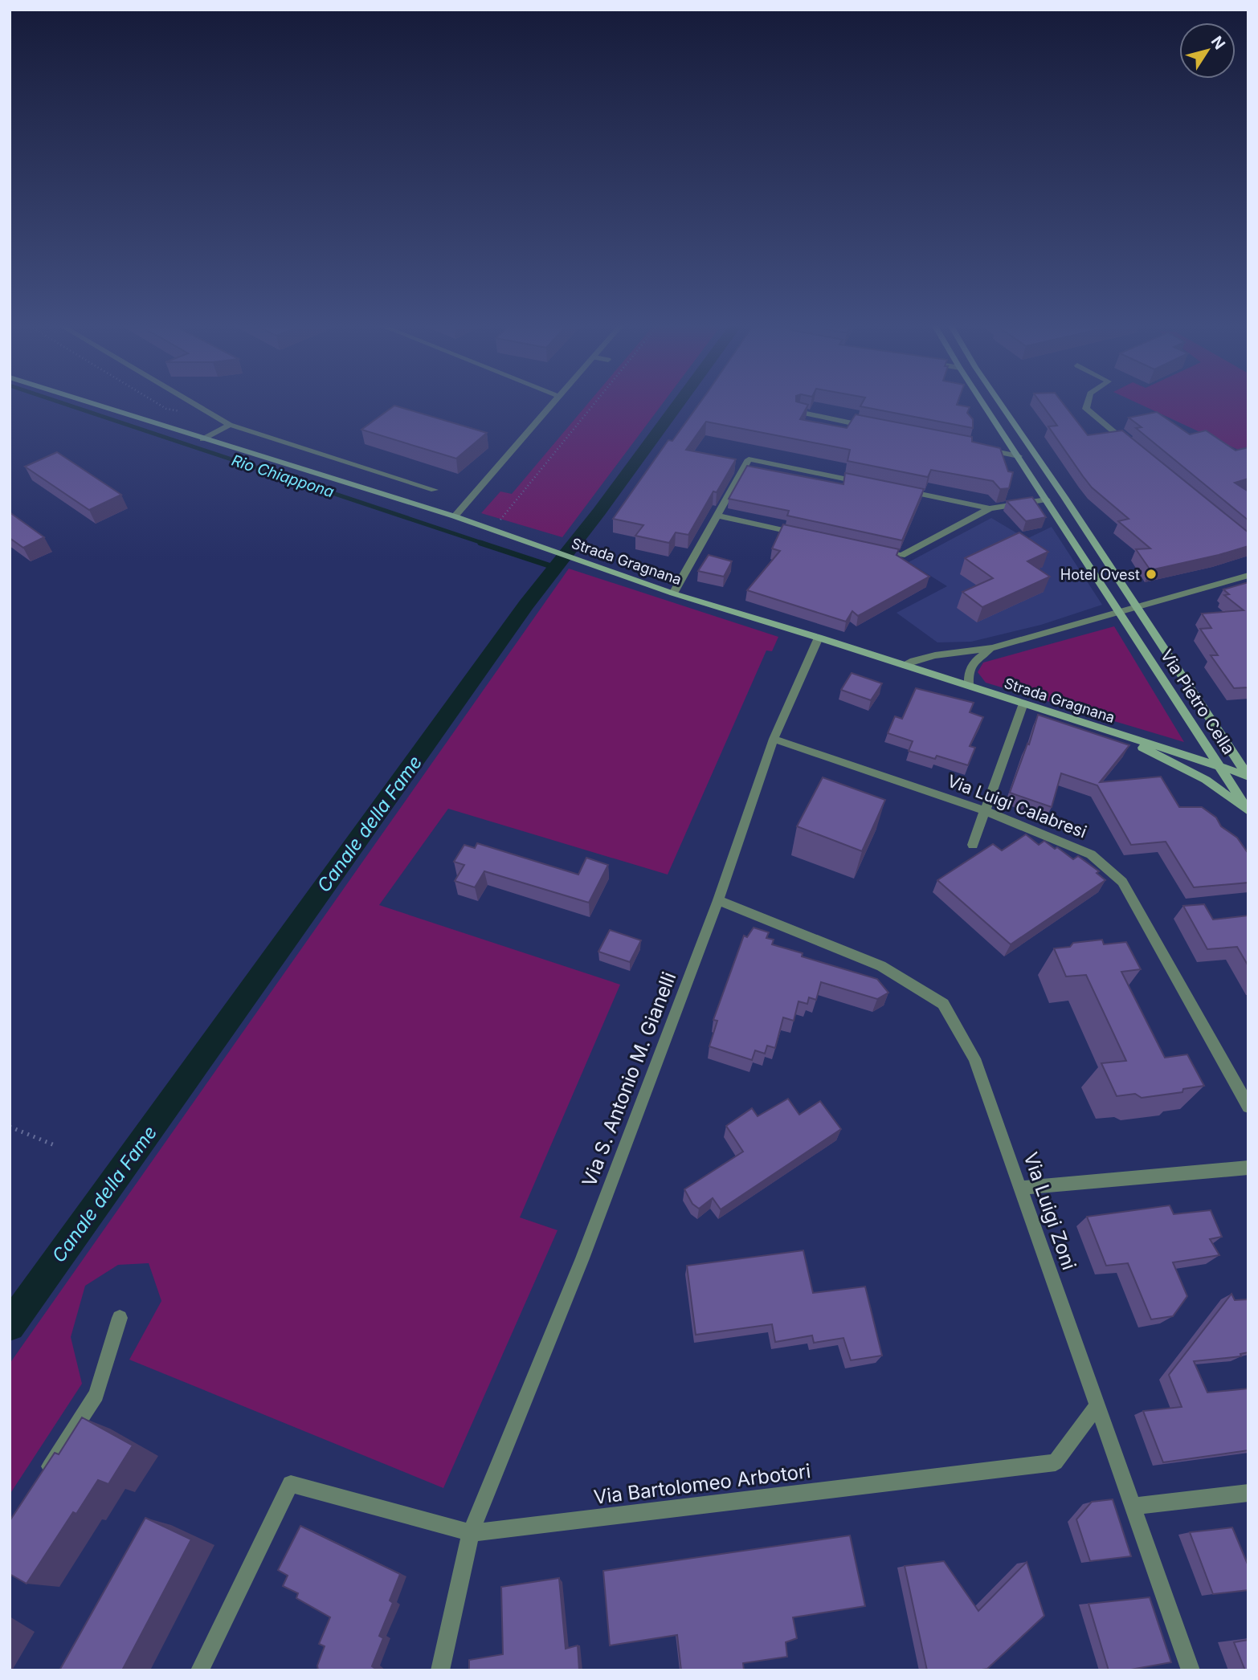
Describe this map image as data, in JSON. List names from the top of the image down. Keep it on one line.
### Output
{"streets":{"main road":["Strada Gragnana","Via Pietro Cella"],"street":["Via Luigi Calabresi","Via S. Antonio M. Gianelli","Via Luigi Zoni","Via Bartolomeo Arbotori"]},"crossings":[["Strada Gragnana","Via Pietro Cella"],["Strada Gragnana","Via S. Antonio M. Gianelli"],["Via Luigi Calabresi","Via S. Antonio M. Gianelli"],["Via S. Antonio M. Gianelli","Via Luigi Zoni"],["Via S. Antonio M. Gianelli","Via Bartolomeo Arbotori"],["Via Luigi Zoni","Via Bartolomeo Arbotori"]],"water":["Rio Chiappona","Canale della Fame"],"places":["Hotel Ovest"],"north":"top right"}
